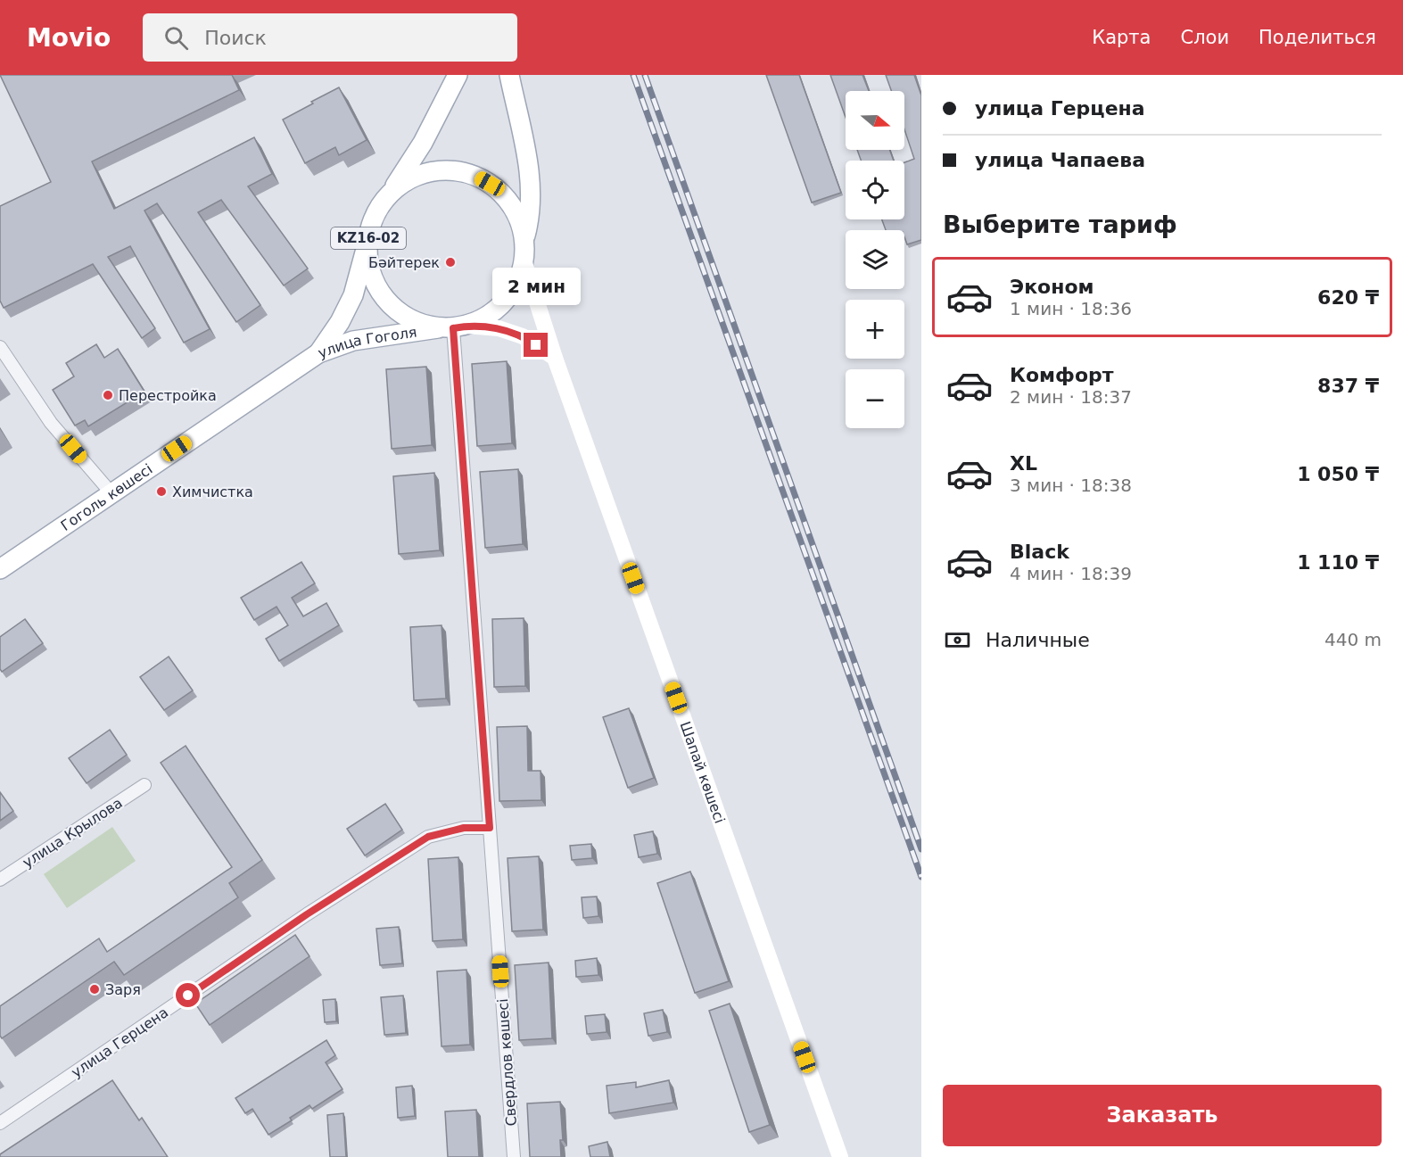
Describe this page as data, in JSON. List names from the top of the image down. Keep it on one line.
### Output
{"streets":{"main road":["KZ16-02","улица Гоголя","Гоголь көшесі"],"street":["Шапай көшесі","улица Крылова","улица Герцена","Свердлов көшесі"]},"crossings":[["KZ16-02","улица Гоголя"],["KZ16-02","Шапай көшесі"],["KZ16-02","Свердлов көшесі"],["улица Гоголя","Гоголь көшесі"],["улица Гоголя","Шапай көшесі"],["улица Гоголя","Свердлов көшесі"],["Шапай көшесі","Свердлов көшесі"],["улица Герцена","Свердлов көшесі"]],"places":["Бәйтерек","Перестройка","Химчистка","Заря"],"north":"right","page":{"header":"Movio","search":"Поиск","nav":["Карта","Слои","Поделиться"],"banner":["улица Герцена","улица Чапаева"],"map_buttons":["+","−"],"heading":"Выберите тариф","list":[{"name":"Эконом","note":"1 мин · 18:36","value":"620 ₸"},{"name":"Комфорт","note":"2 мин · 18:37","value":"837 ₸"},{"name":"XL","note":"3 мин · 18:38","value":"1 050 ₸"},{"name":"Black","note":"4 мин · 18:39","value":"1 110 ₸"}],"bubble":"2 мин","pay":["Наличные","440 m"],"buttons":"Заказать"}}
